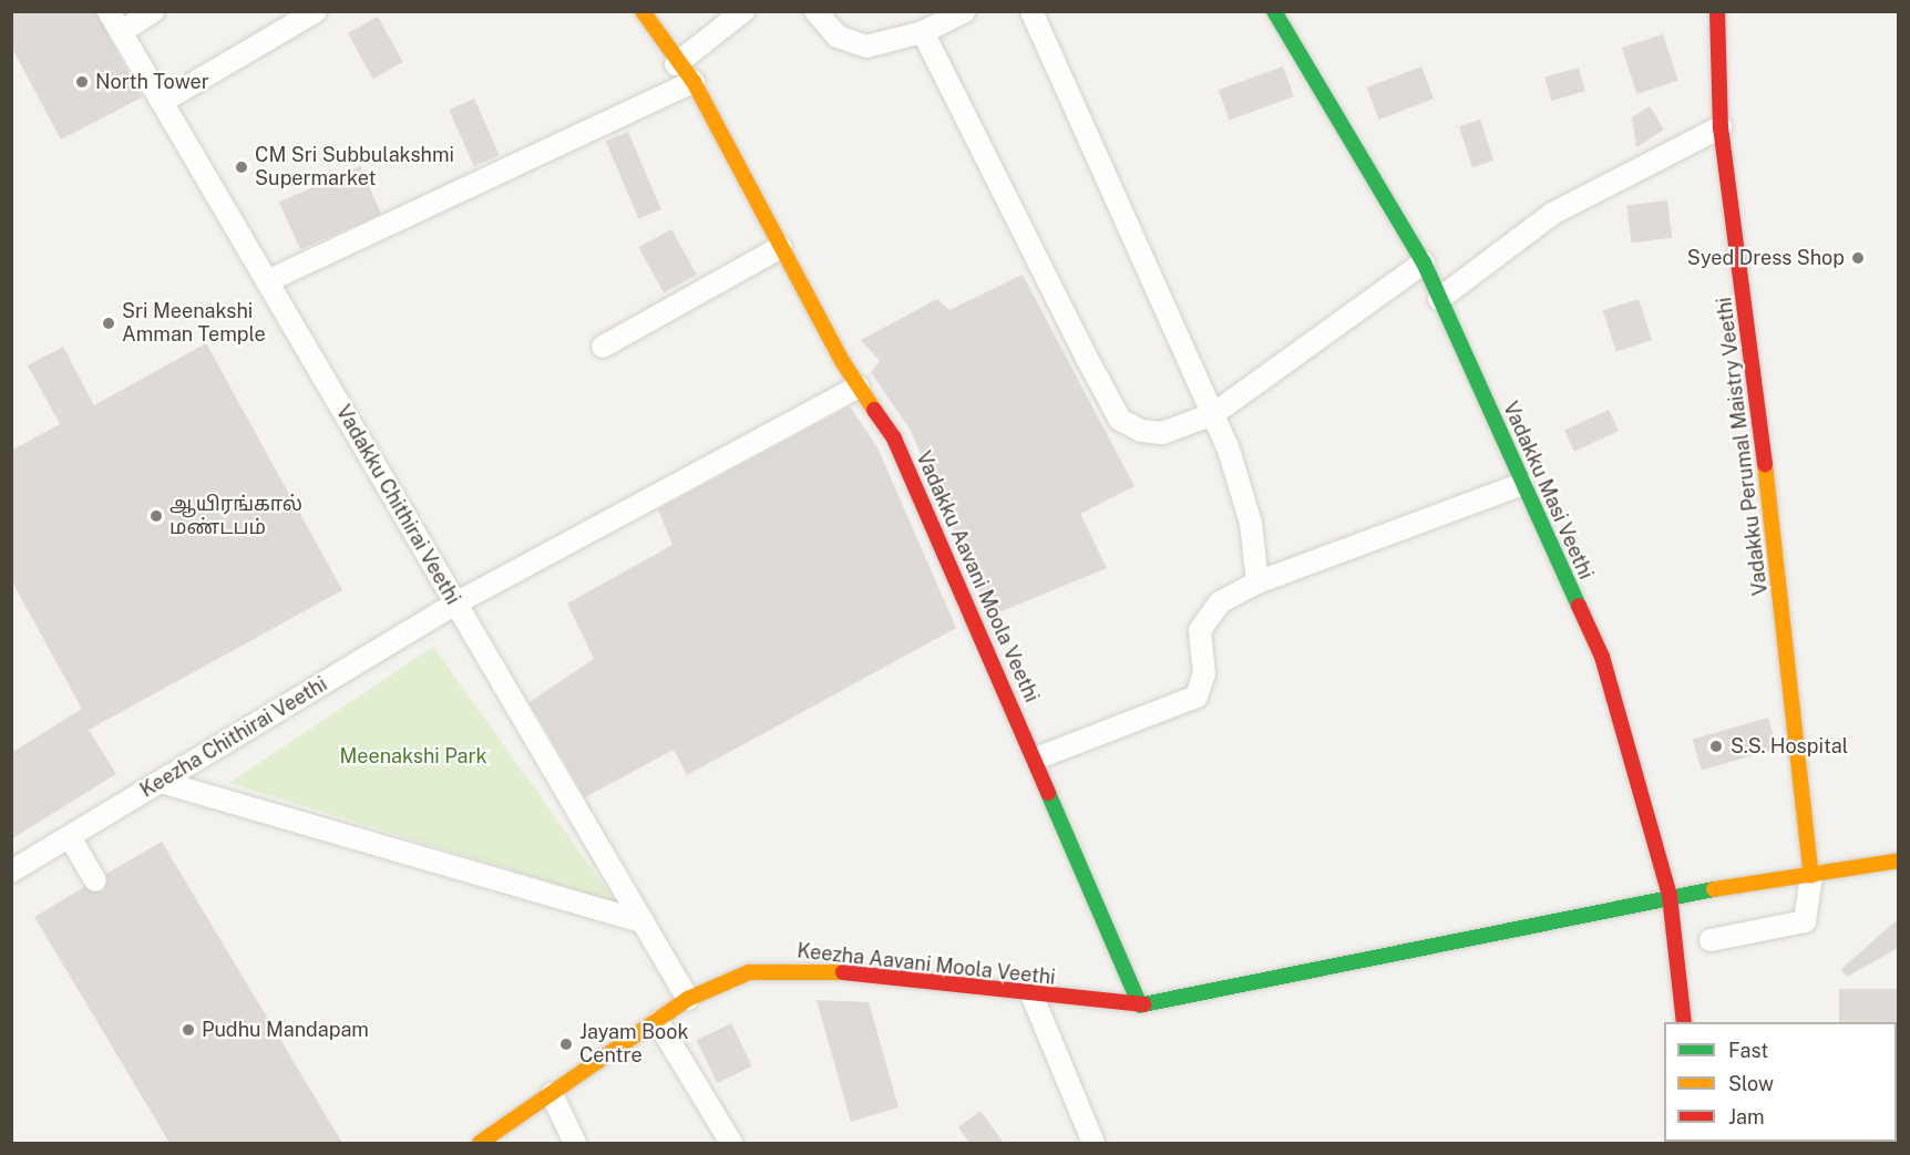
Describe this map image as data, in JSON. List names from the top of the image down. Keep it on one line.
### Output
{"streets":{"main road":["Vadakku Perumal Maistry Veethi","Vadakku Masi Veethi","Vadakku Aavani Moola Veethi","Keezha Aavani Moola Veethi"],"street":["Vadakku Chithirai Veethi","Keezha Chithirai Veethi"]},"crossings":[["Vadakku Perumal Maistry Veethi","Keezha Aavani Moola Veethi"],["Vadakku Masi Veethi","Keezha Aavani Moola Veethi"],["Vadakku Chithirai Veethi","Keezha Chithirai Veethi"],["Vadakku Chithirai Veethi","Keezha Aavani Moola Veethi"],["Vadakku Aavani Moola Veethi","Keezha Chithirai Veethi"],["Vadakku Aavani Moola Veethi","Keezha Aavani Moola Veethi"]],"parks":["Meenakshi Park"],"places":["North Tower","CM Sri Subbulakshmi Supermarket","Syed Dress Shop","Sri Meenakshi Amman Temple","ஆயிரங்கால் மண்டபம்","S.S. Hospital","Pudhu Mandapam","Jayam Book Centre"],"legend":["Fast","Slow","Jam"]}
